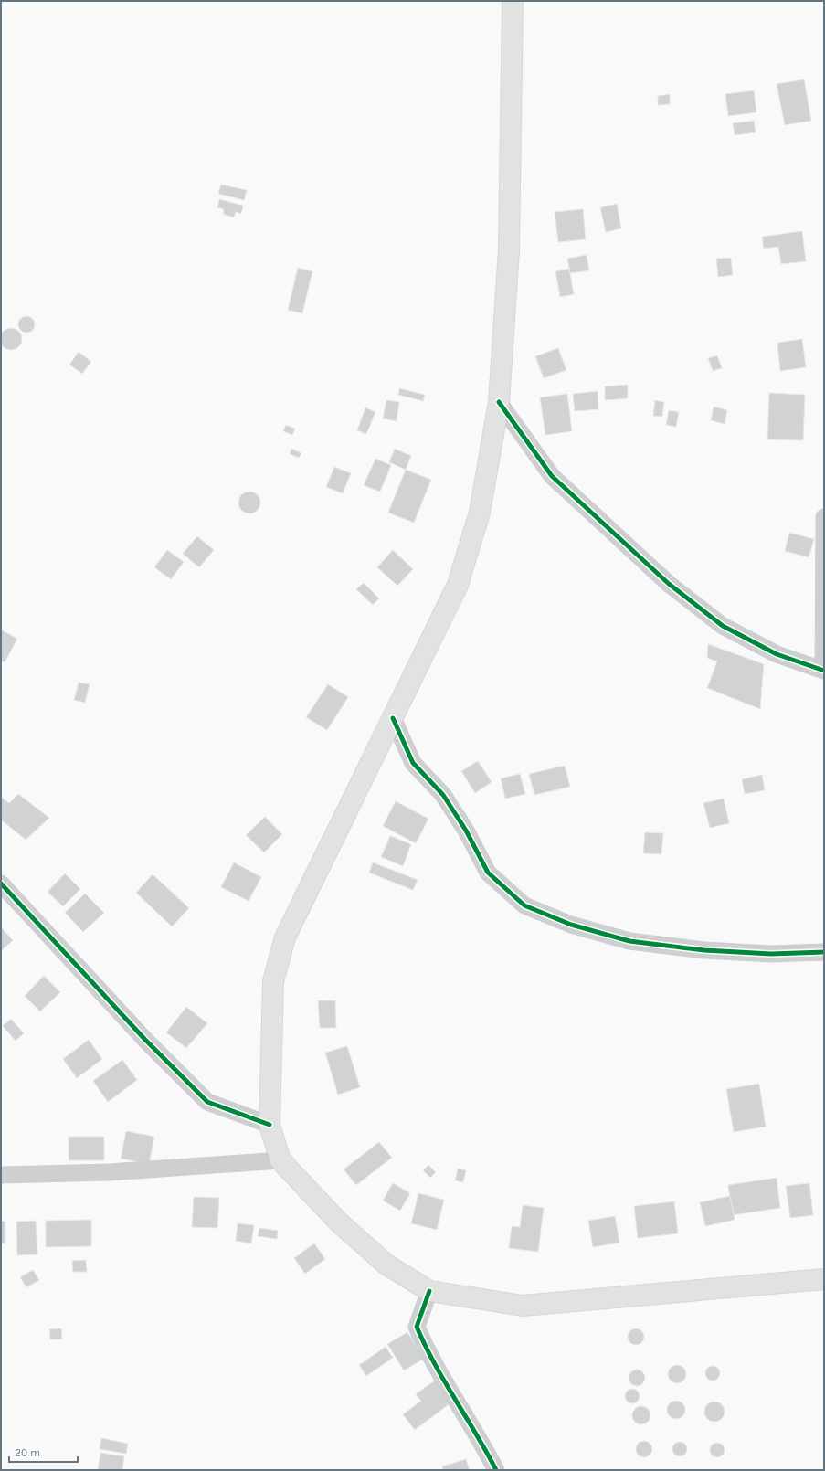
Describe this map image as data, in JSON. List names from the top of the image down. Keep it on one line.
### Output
{"scale_bar":"20 m"}
